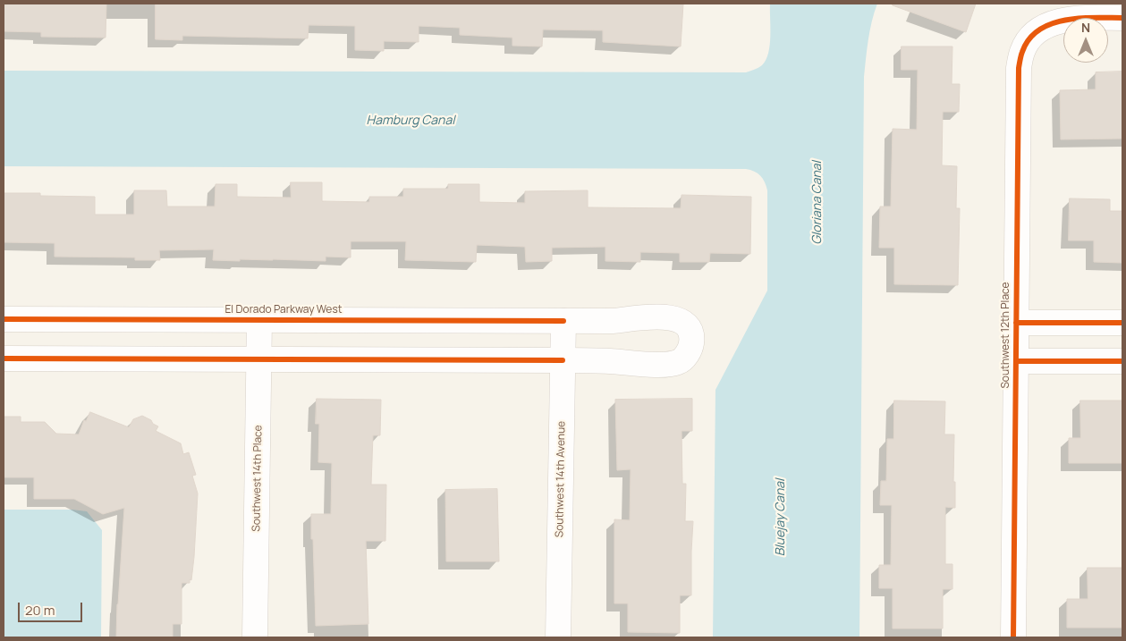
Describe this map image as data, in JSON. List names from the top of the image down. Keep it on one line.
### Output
{"streets":{"street":["El Dorado Parkway West","Southwest 12th Place","Southwest 14th Place","Southwest 14th Avenue"]},"crossings":[["El Dorado Parkway West","Southwest 14th Place"],["El Dorado Parkway West","Southwest 14th Avenue"]],"water":["Hamburg Canal","Gloriana Canal","Bluejay Canal"],"scale_bar":"20 m","north":"top"}
